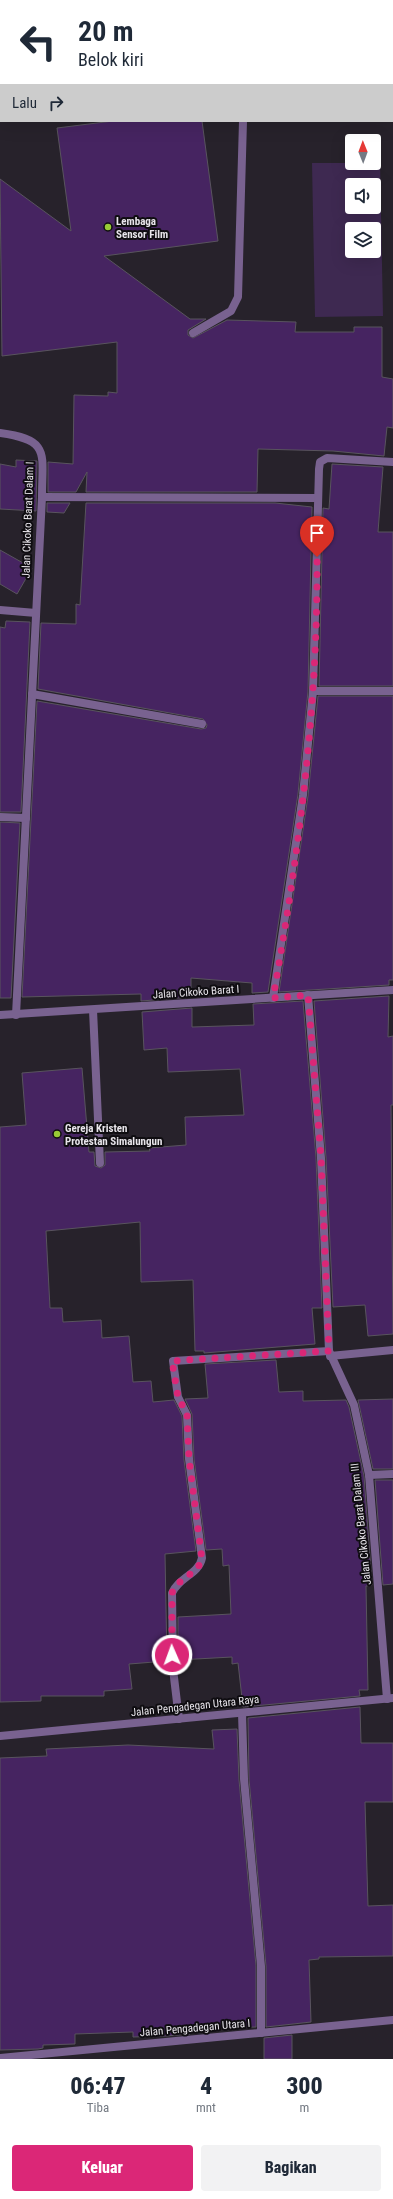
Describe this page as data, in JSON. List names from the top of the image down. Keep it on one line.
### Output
{"streets":{"street":["Jalan Cikoko Barat Dalam I","Jalan Cikoko Barat I","Jalan Cikoko Barat Dalam III","Jalan Pengadegan Utara Raya","Jalan Pengadegan Utara I"]},"crossings":[["Jalan Cikoko Barat Dalam I","Jalan Cikoko Barat I"],["Jalan Cikoko Barat I","Jalan Cikoko Barat Dalam III"],["Jalan Cikoko Barat Dalam III","Jalan Pengadegan Utara Raya"]],"places":["Lembaga Sensor Film","Gereja Kristen Protestan Simalungun"],"north":"top","page":{"turn":["20 m","Belok kiri"],"then":"Lalu","eta":["06:47","Tiba","4","mnt","300","m"],"buttons":["Keluar","Bagikan"]}}
